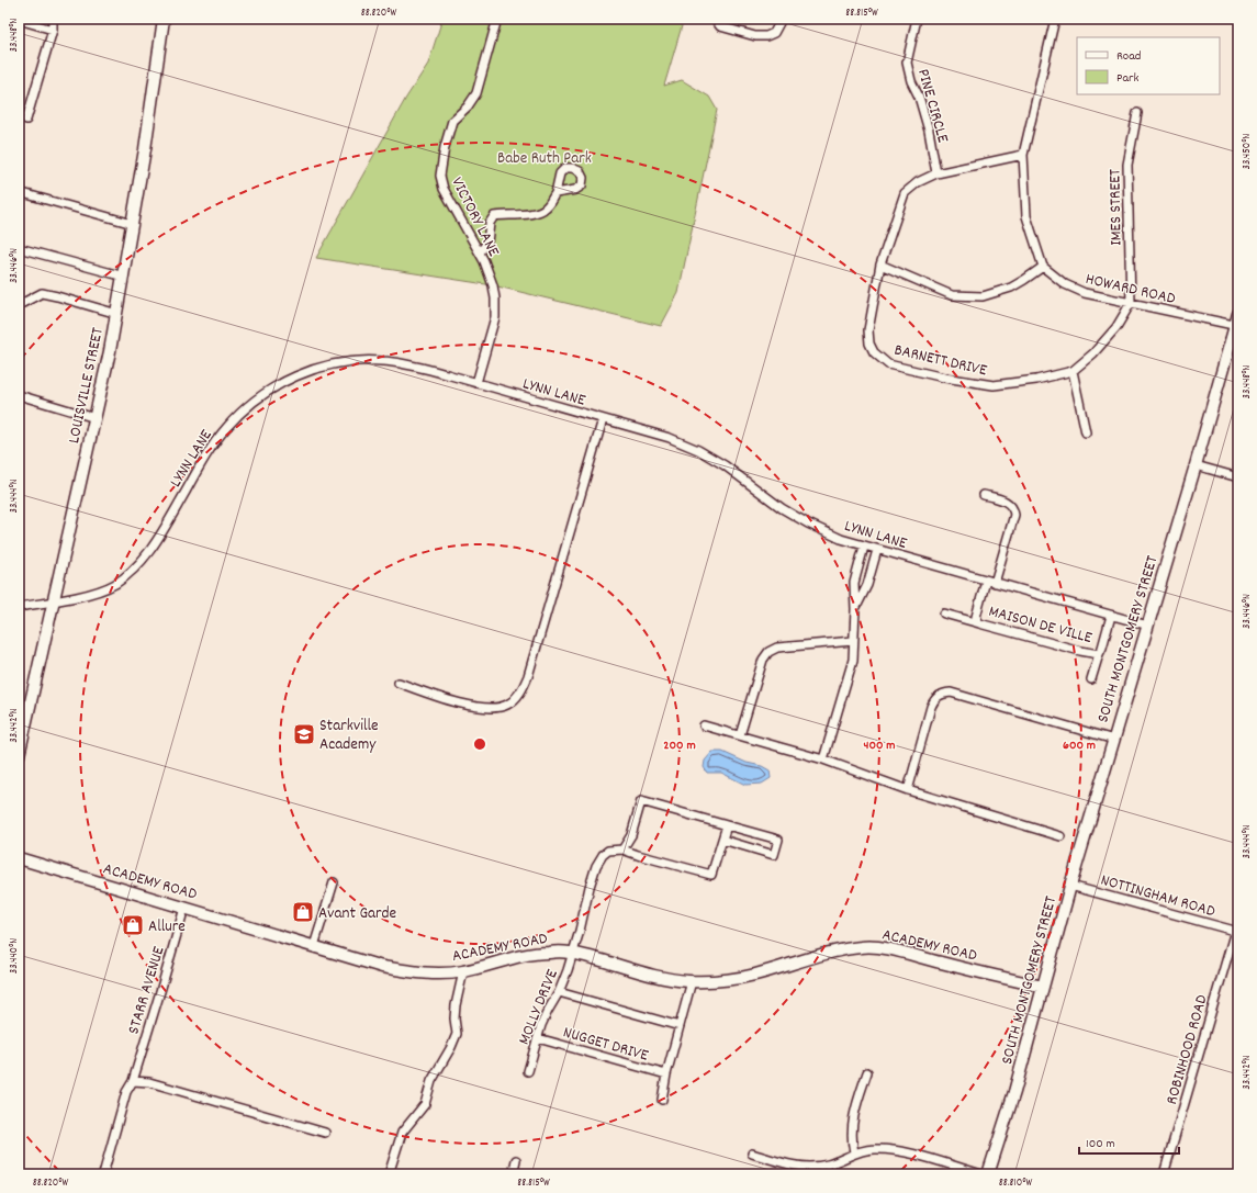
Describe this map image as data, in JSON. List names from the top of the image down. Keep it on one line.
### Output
{"streets":{"street":["PINE CIRCLE","IMES STREET","VICTORY LANE","HOWARD ROAD","BARNETT DRIVE","LOUISVILLE STREET","LYNN LANE","MAISON DE VILLE","SOUTH MONTGOMERY STREET","ACADEMY ROAD","NOTTINGHAM ROAD","STARR AVENUE","MOLLY DRIVE","NUGGET DRIVE","ROBINHOOD ROAD"]},"crossings":[["PINE CIRCLE","BARNETT DRIVE"],["IMES STREET","HOWARD ROAD"],["IMES STREET","BARNETT DRIVE"],["VICTORY LANE","LYNN LANE"],["HOWARD ROAD","BARNETT DRIVE"],["HOWARD ROAD","SOUTH MONTGOMERY STREET"],["LOUISVILLE STREET","LYNN LANE"],["LYNN LANE","MAISON DE VILLE"],["LYNN LANE","SOUTH MONTGOMERY STREET"],["SOUTH MONTGOMERY STREET","ACADEMY ROAD"],["SOUTH MONTGOMERY STREET","NOTTINGHAM ROAD"],["ACADEMY ROAD","STARR AVENUE"],["ACADEMY ROAD","MOLLY DRIVE"],["NOTTINGHAM ROAD","ROBINHOOD ROAD"],["MOLLY DRIVE","NUGGET DRIVE"]],"parks":["Babe Ruth Park"],"places":{"school or university":["Starkville Academy"],"shop":["Avant Garde","Allure"]},"legend":["Road","Park"],"scale_bar":"100 m","coordinates":["88.820°W","88.815°W","33.448°N","33.450°N","33.446°N","33.444°N","33.442°N","33.440°N","88.810°W"],"rings":["200 m","400 m","600 m"]}
